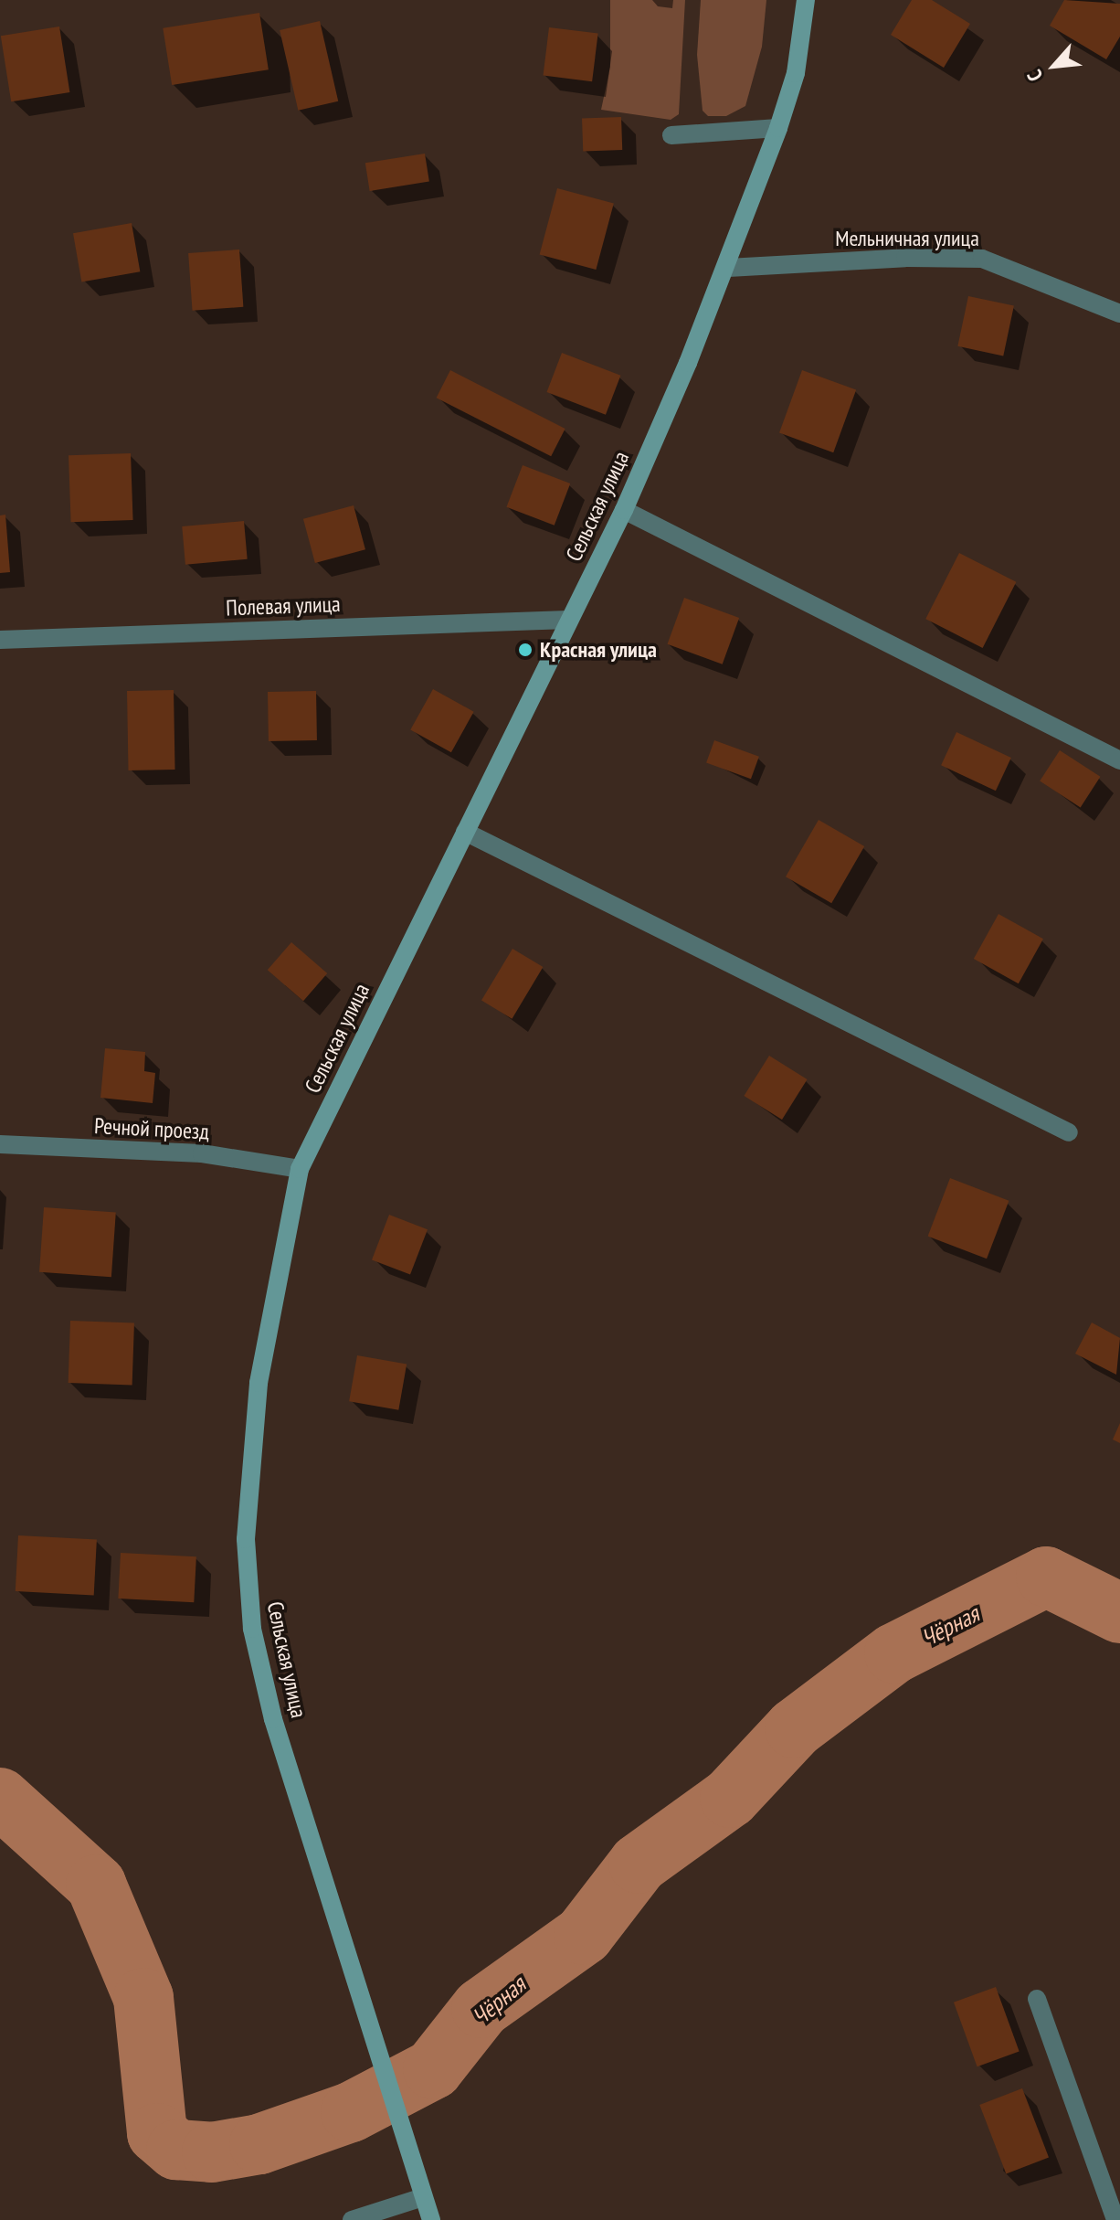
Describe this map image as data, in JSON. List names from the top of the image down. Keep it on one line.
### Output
{"streets":{"main road":["Сельская улица"],"street":["Мельничная улица","Полевая улица","Речной проезд"]},"crossings":[["Мельничная улица","Сельская улица"],["Сельская улица","Полевая улица"],["Сельская улица","Речной проезд"]],"water":["Чёрная"],"places":["Красная улица"],"north":"bottom left"}
